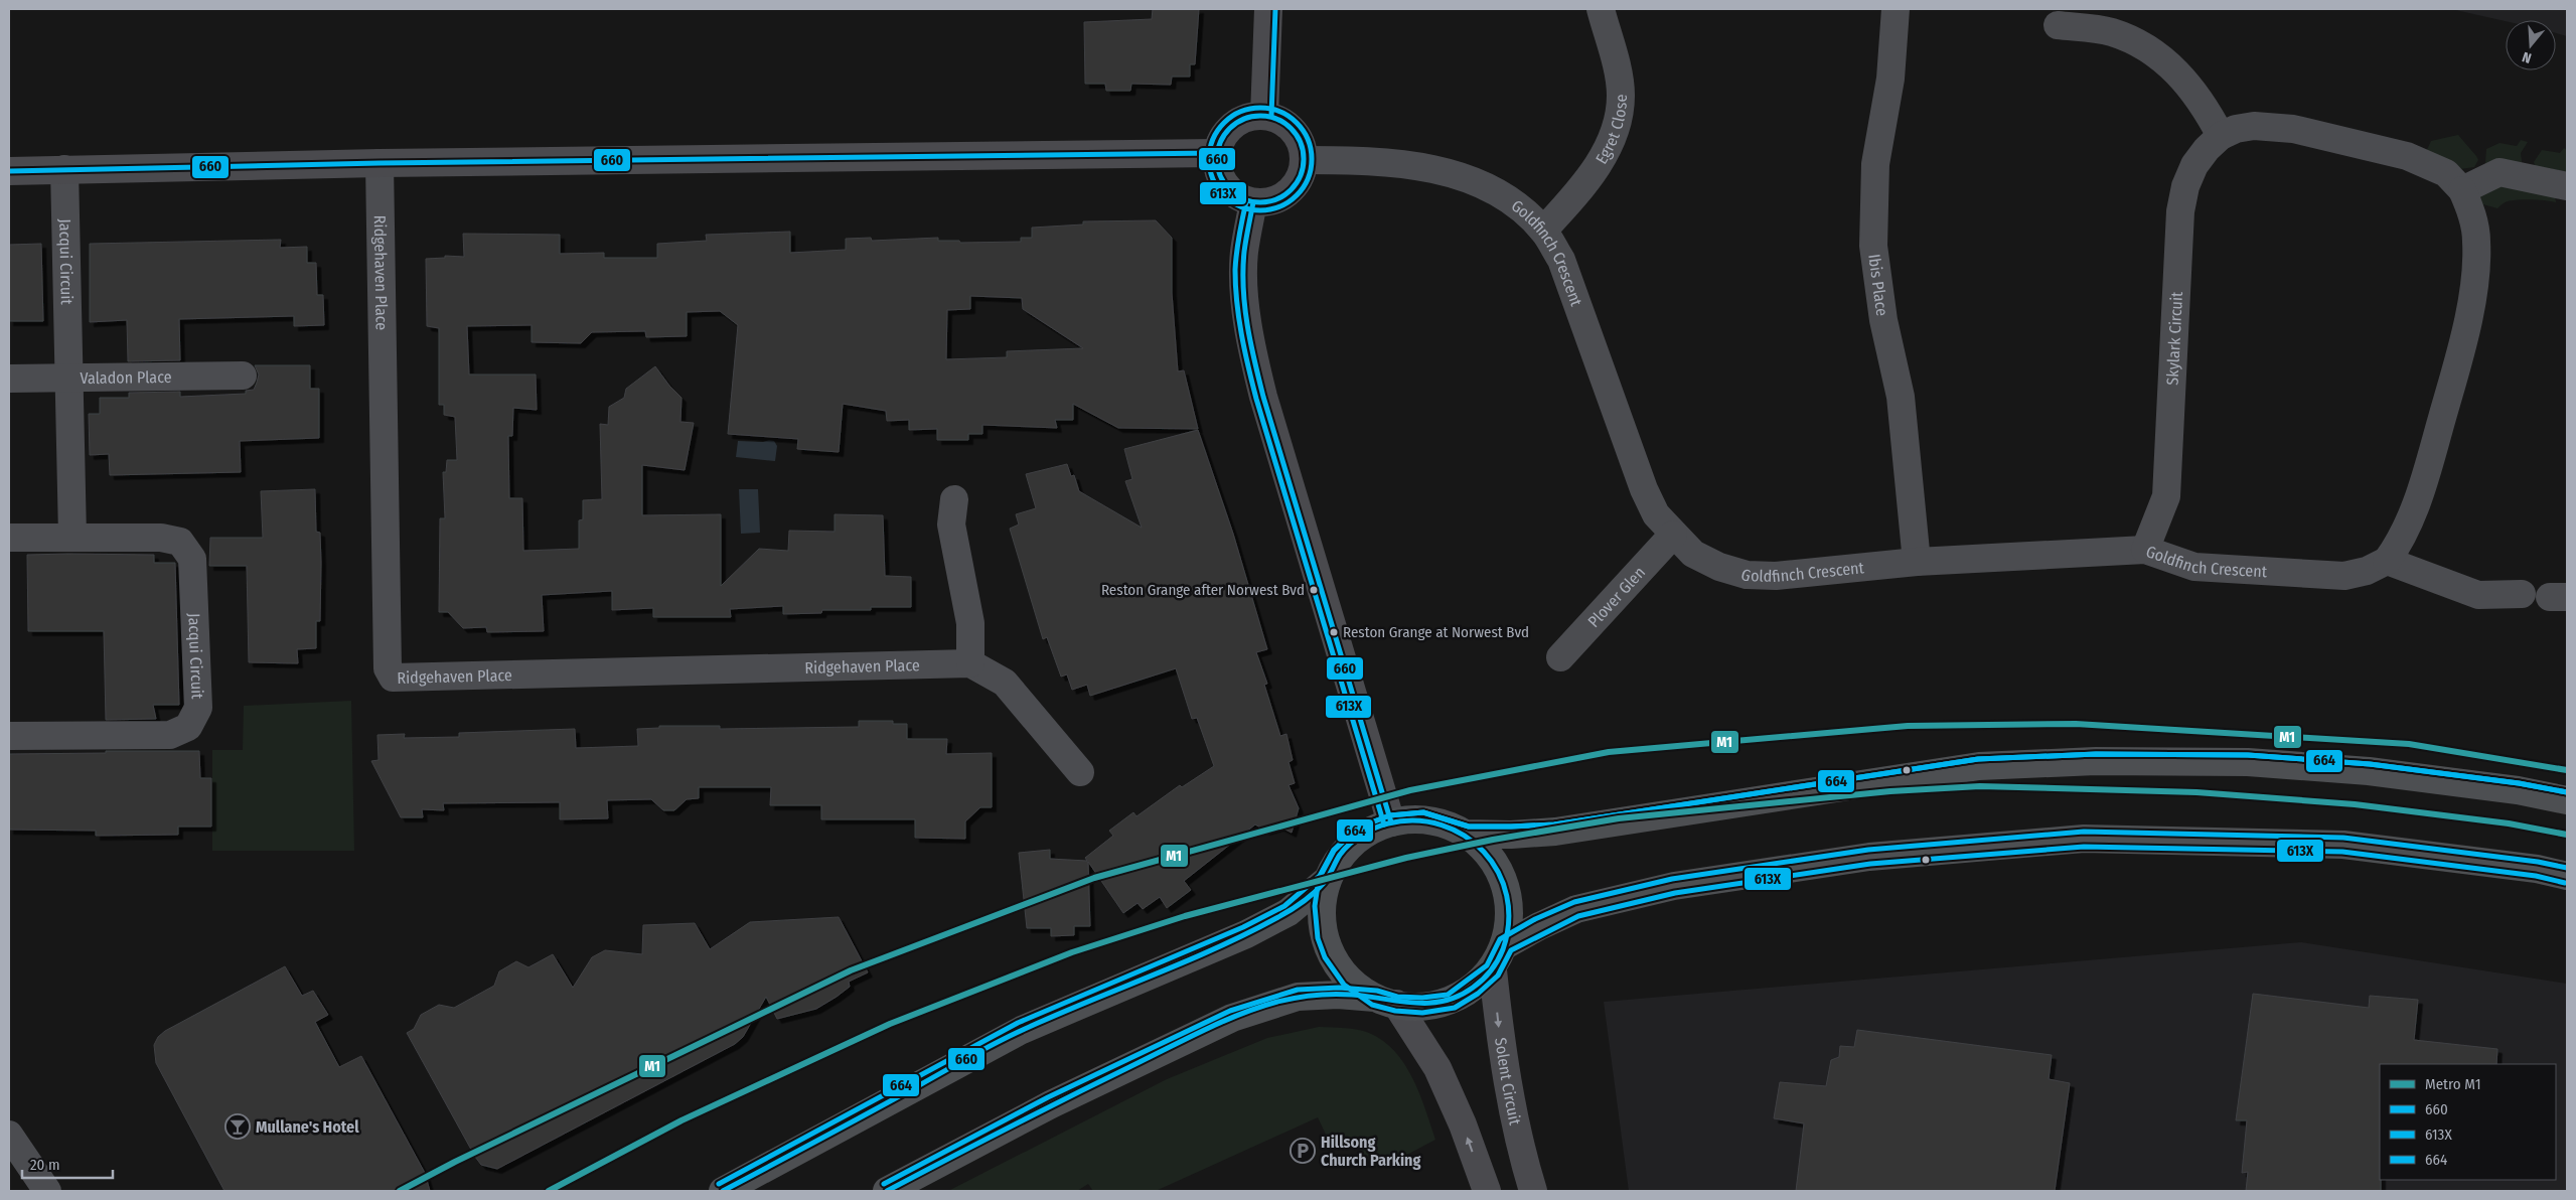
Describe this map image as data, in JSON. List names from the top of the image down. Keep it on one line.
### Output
{"streets":{"street":["Egret Close","Goldfinch Crescent","Jacqui Circuit","Ridgehaven Place","Ibis Place","Skylark Circuit","Valadon Place","Plover Glen","Solent Circuit"]},"crossings":[["Egret Close","Goldfinch Crescent"],["Goldfinch Crescent","Ibis Place"],["Goldfinch Crescent","Skylark Circuit"],["Goldfinch Crescent","Plover Glen"],["Jacqui Circuit","Valadon Place"]],"places":{"other":["Reston Grange after Norwest Bvd","Reston Grange at Norwest Bvd"],"bar":["Mullane's Hotel"],"parking":["Hillsong Church Parking"]},"lines":["transit line 613X","transit line 660","metro line M1","transit line 664"],"legend":["Metro M1","660","613X","664"],"scale_bar":"20 m","north":"bottom"}
